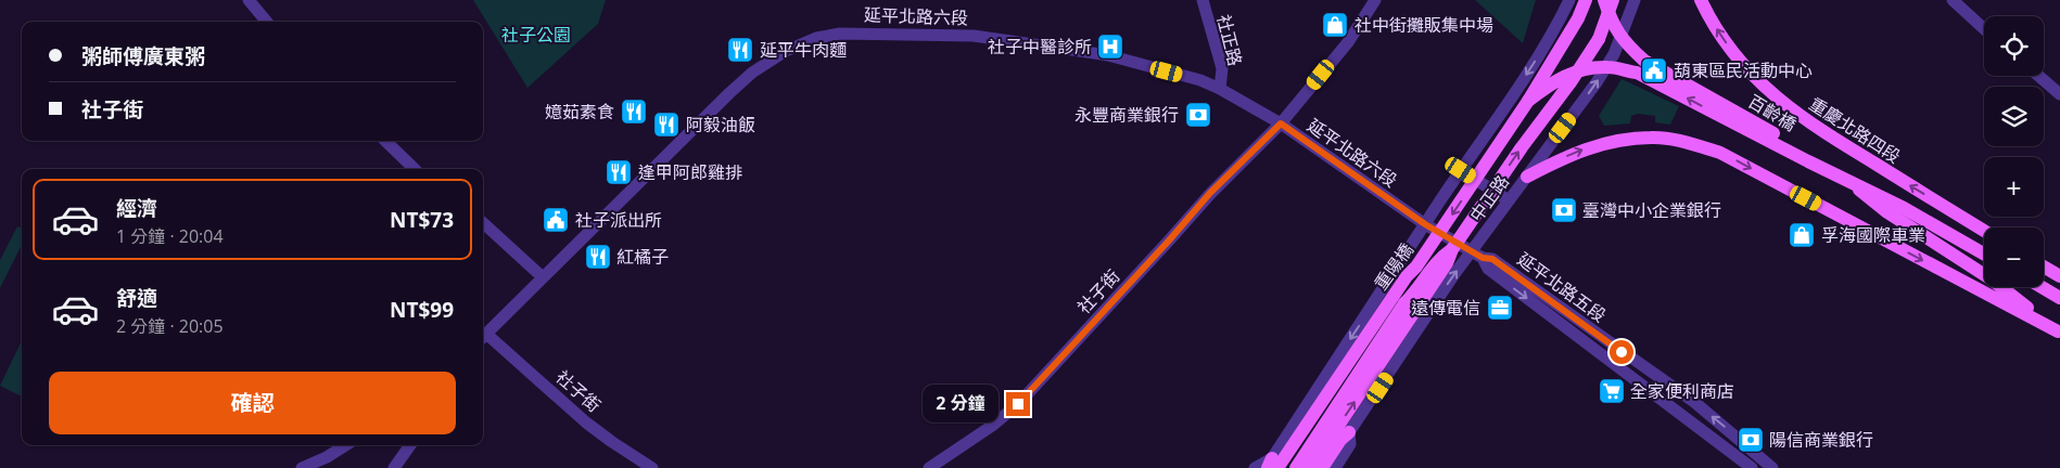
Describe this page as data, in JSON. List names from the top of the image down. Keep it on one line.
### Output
{"streets":{"main road":["百齡橋","重慶北路四段","重陽橋"],"street":["延平北路六段","社正路","中正路","延平北路五段","社子街"]},"crossings":[["延平北路六段","社正路"],["延平北路六段","延平北路五段"],["延平北路六段","社子街"],["中正路","延平北路五段"]],"one_way":["重慶北路四段"],"parks":["社子公園"],"places":{"shop":["社中街攤販集中場","孚海國際車業"],"hospital":["社子中醫診所"],"restaurant":["延平牛肉麵","嬑茹素食","阿毅油飯","逢甲阿郎雞排","紅橘子"],"public building":["葫東區民活動中心","社子派出所"],"bank":["永豐商業銀行","臺灣中小企業銀行","陽信商業銀行"],"office":["遠傳電信"],"supermarket":["全家便利商店"]},"page":{"map_buttons":["+","−"],"banner":["粥師傅廣東粥","社子街"],"list":[{"name":"經濟","note":"1 分鐘 · 20:04","value":"NT$73"},{"name":"舒適","note":"2 分鐘 · 20:05","value":"NT$99"}],"buttons":"確認","bubble":"2 分鐘"}}
